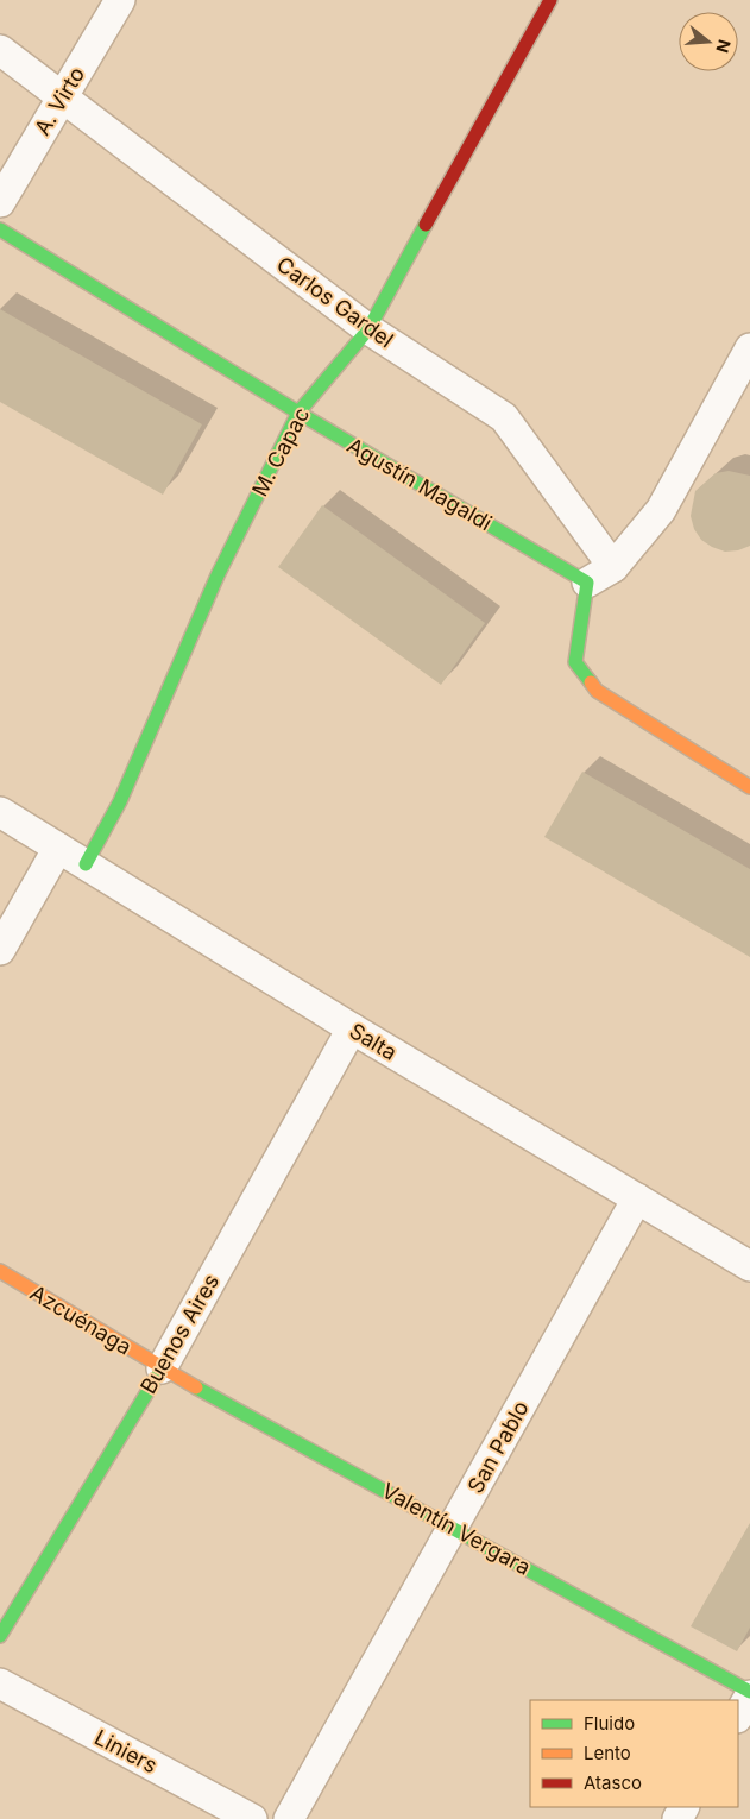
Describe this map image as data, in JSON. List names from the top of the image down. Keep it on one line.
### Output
{"streets":{"street":["A. Virto","Carlos Gardel","M. Capac","Agustín Magaldi","Salta","Azcuénaga","Buenos Aires","San Pablo","Valentín Vergara","Liniers"]},"crossings":[["A. Virto","Carlos Gardel"],["Carlos Gardel","M. Capac"],["M. Capac","Agustín Magaldi"],["M. Capac","Salta"],["Salta","Buenos Aires"],["Salta","San Pablo"],["Azcuénaga","Buenos Aires"],["Azcuénaga","Valentín Vergara"],["Buenos Aires","Valentín Vergara"],["San Pablo","Valentín Vergara"]],"legend":["Fluido","Lento","Atasco"],"north":"right"}
